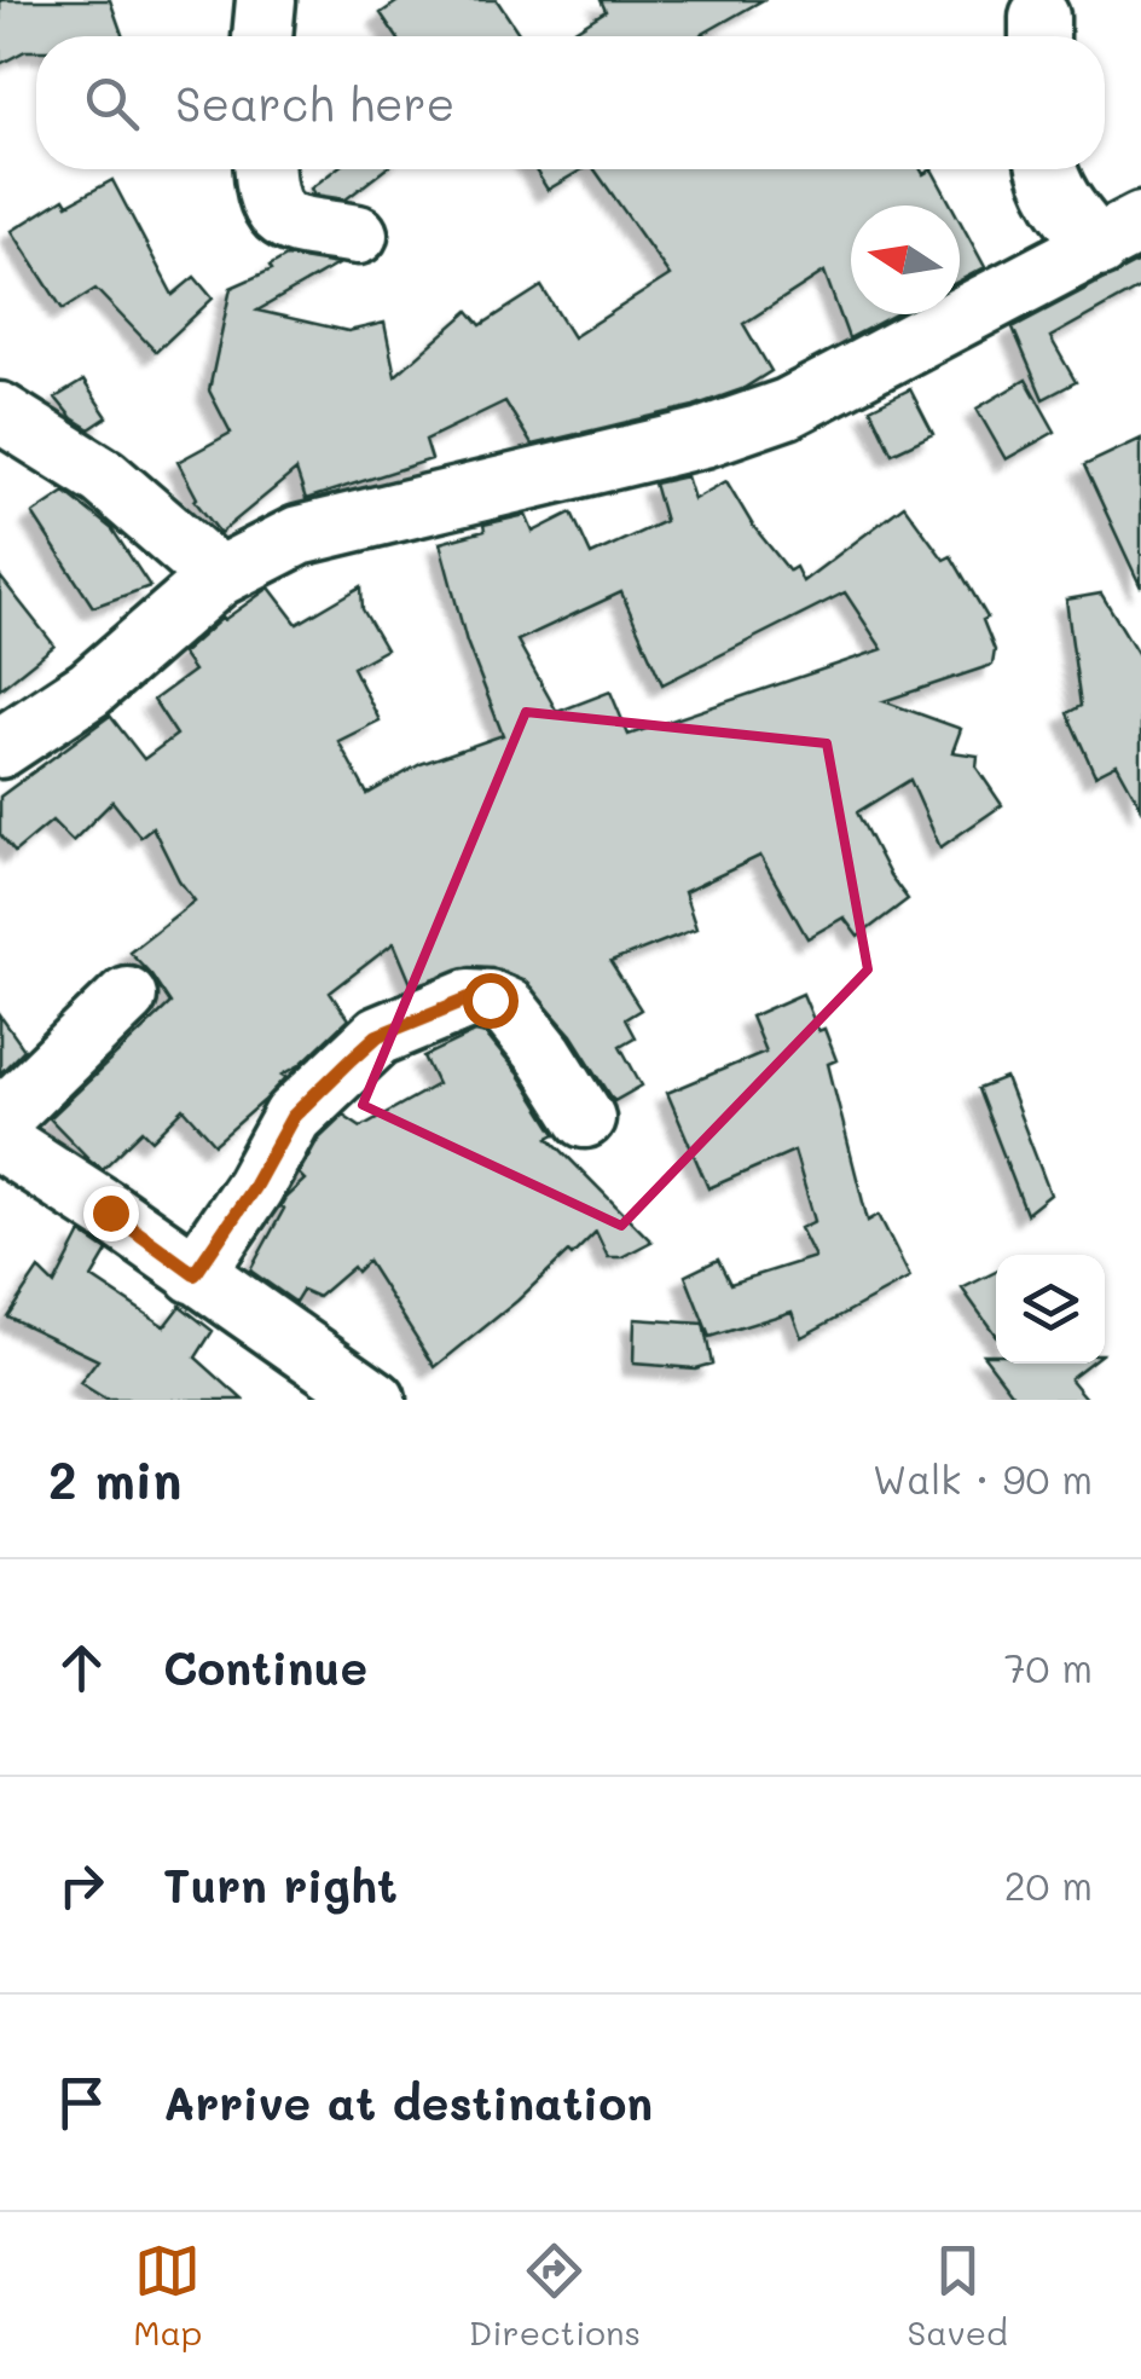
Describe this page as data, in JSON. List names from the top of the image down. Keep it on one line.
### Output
{"north":"left","page":{"search":"Search here","heading":["2 min","Walk · 90 m"],"list":[["Continue","70 m"],["Turn right","20 m"],"Arrive at destination"],"nav":["Map","Directions","Saved"]}}
